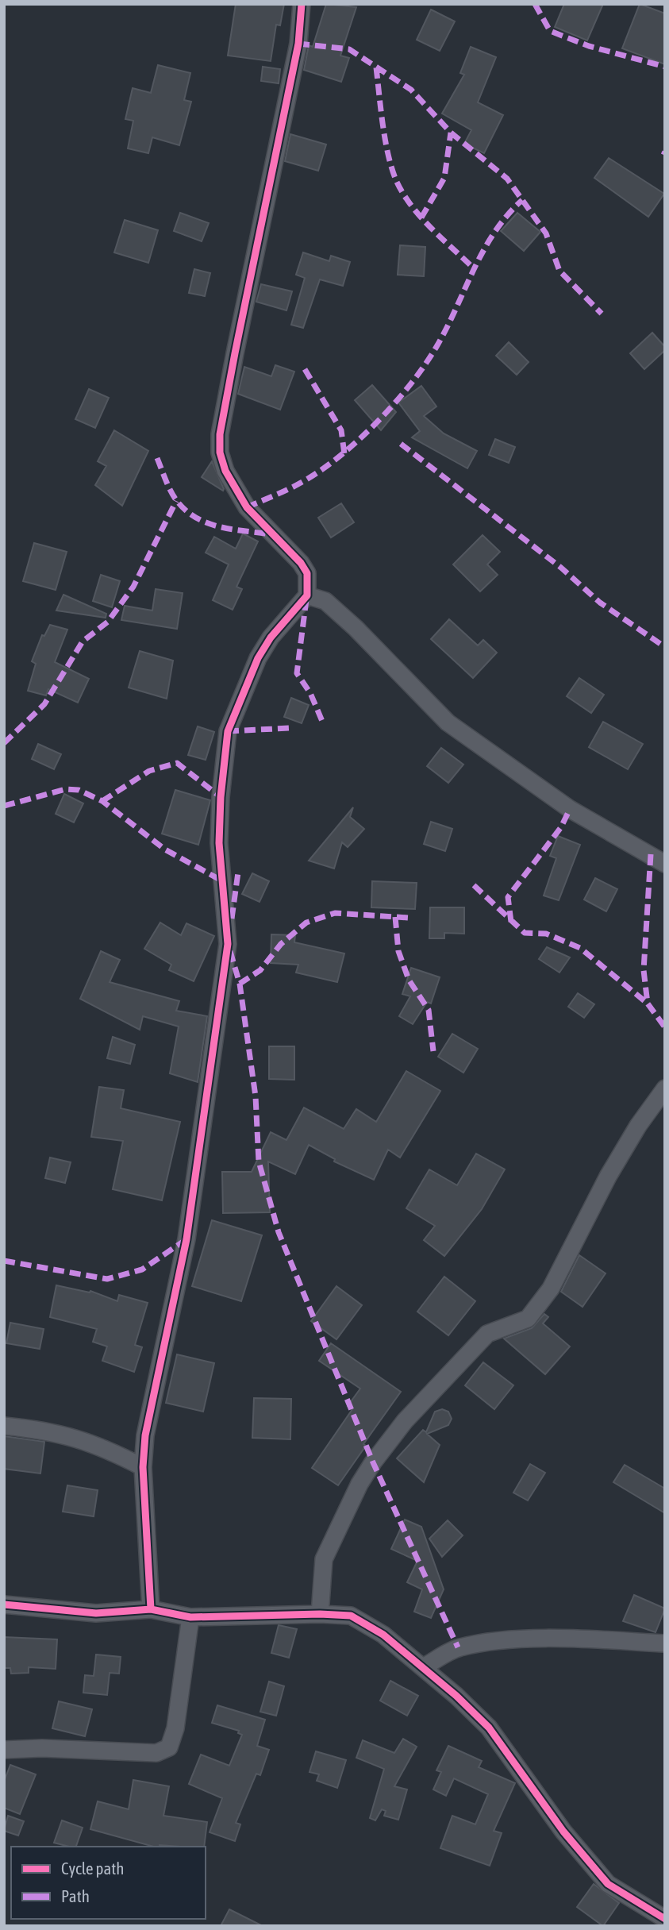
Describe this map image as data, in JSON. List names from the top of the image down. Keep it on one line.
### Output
{"legend":["Cycle path","Path"]}
